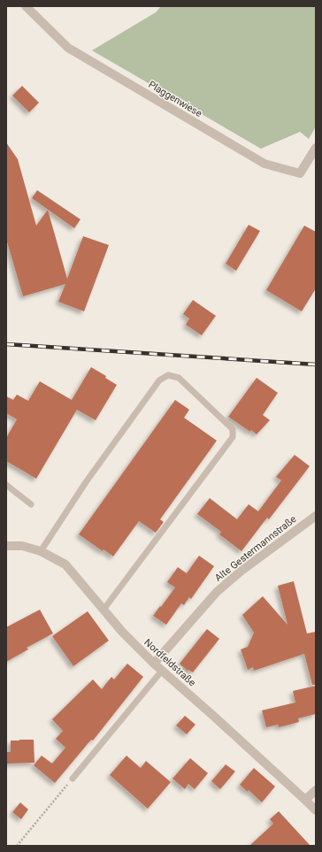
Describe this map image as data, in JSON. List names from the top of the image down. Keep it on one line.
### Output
{"streets":{"street":["Plaggenwiese","Alte Gestermannstraße","Nordfeldstraße"]},"crossings":[["Alte Gestermannstraße","Nordfeldstraße"]]}
